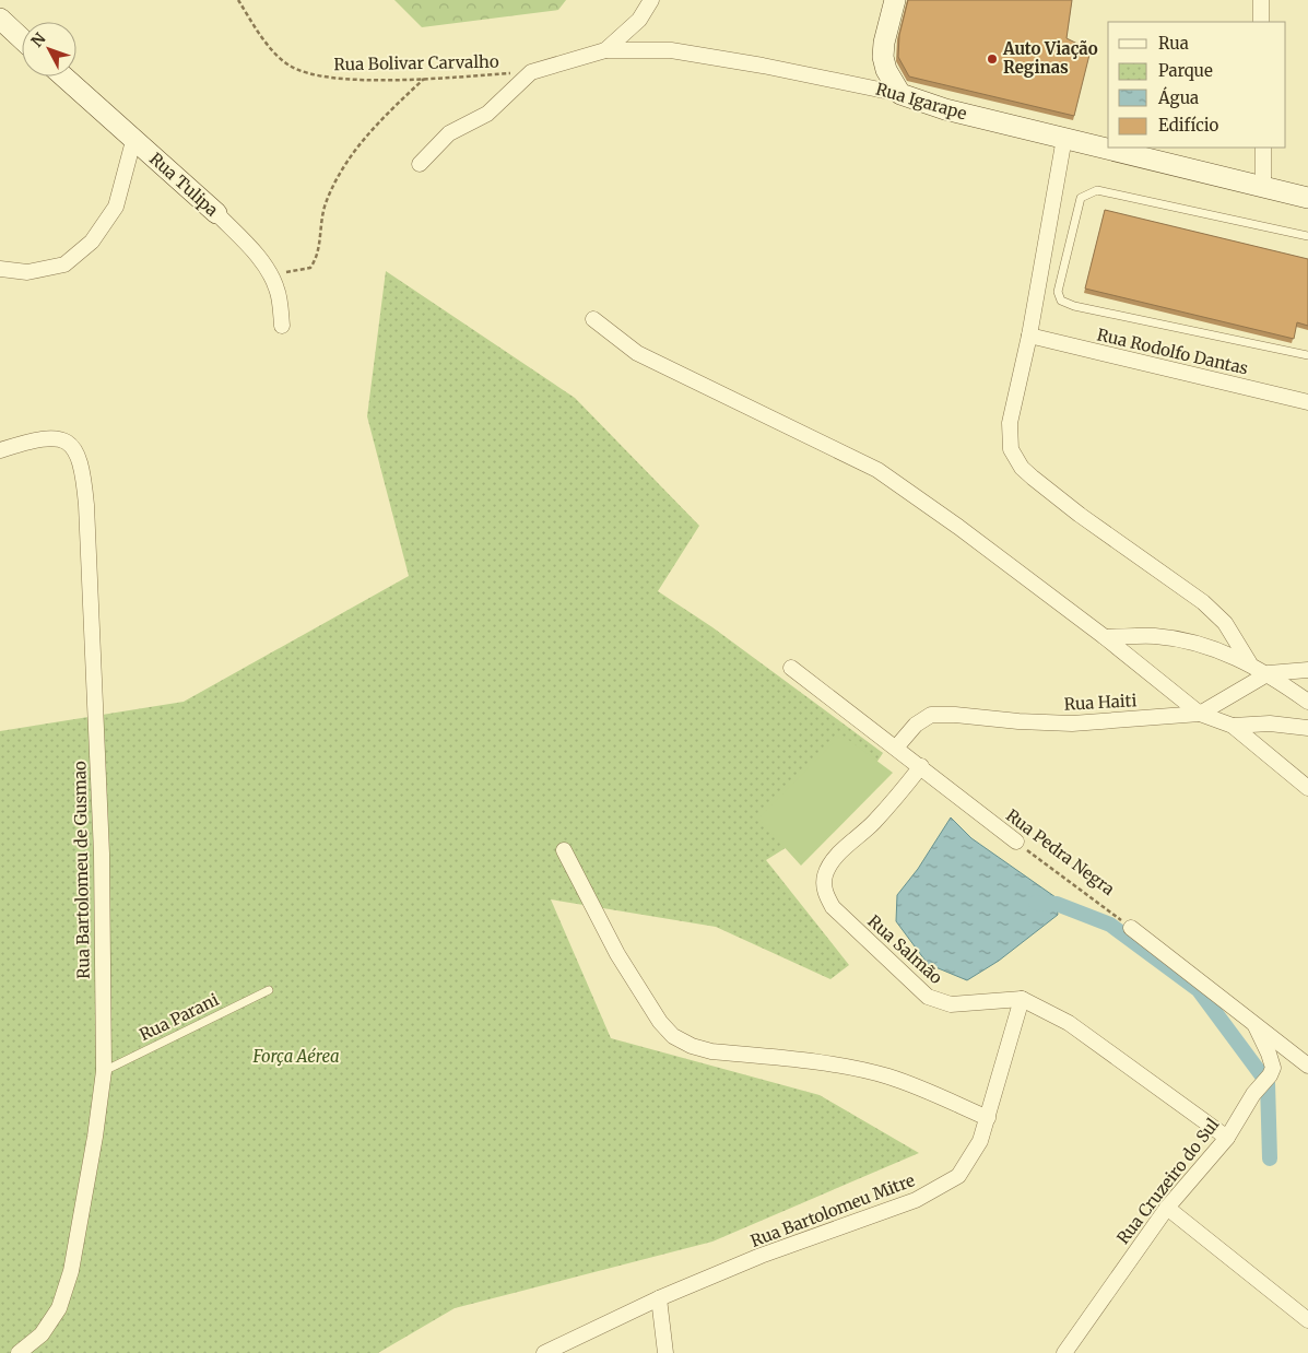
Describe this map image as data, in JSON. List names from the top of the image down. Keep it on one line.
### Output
{"streets":{"main road":["Rua Igarape","Rua Tulipa"],"street":["Rua Rodolfo Dantas","Rua Haiti","Rua Pedra Negra","Rua Bartolomeu de Gusmao","Rua Salmão","Rua Cruzeiro do Sul","Rua Bartolomeu Mitre"],"lane":["Rua Parani"],"path":["Rua Bolivar Carvalho"]},"crossings":[["Rua Bolivar Carvalho","Rua Igarape"],["Rua Haiti","Rua Pedra Negra"],["Rua Pedra Negra","Rua Salmão"],["Rua Bartolomeu de Gusmao","Rua Parani"],["Rua Salmão","Rua Bartolomeu Mitre"]],"parks":["Força Aérea"],"places":["Auto Viação Reginas"],"legend":["Rua","Parque","Água","Edifício"],"north":"top left"}
